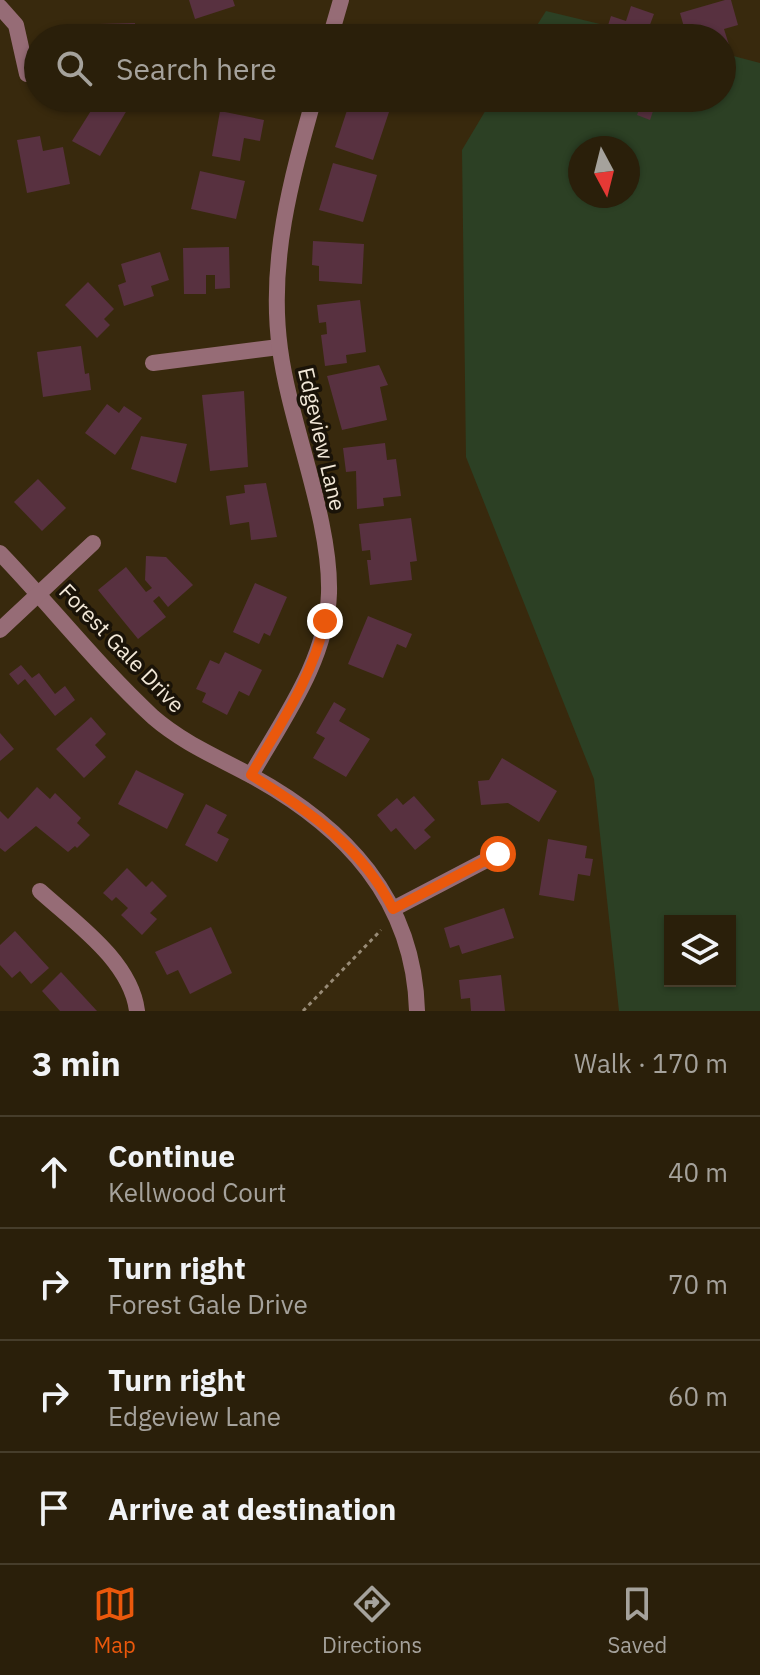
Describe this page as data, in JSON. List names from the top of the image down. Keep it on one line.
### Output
{"streets":{"street":["Edgeview Lane","Forest Gale Drive"]},"crossings":[["Edgeview Lane","Forest Gale Drive"]],"north":"bottom","page":{"search":"Search here","heading":["3 min","Walk · 170 m"],"list":[["Continue","Kellwood Court","40 m"],["Turn right","Forest Gale Drive","70 m"],["Turn right","Edgeview Lane","60 m"],"Arrive at destination"],"nav":["Map","Directions","Saved"]}}
